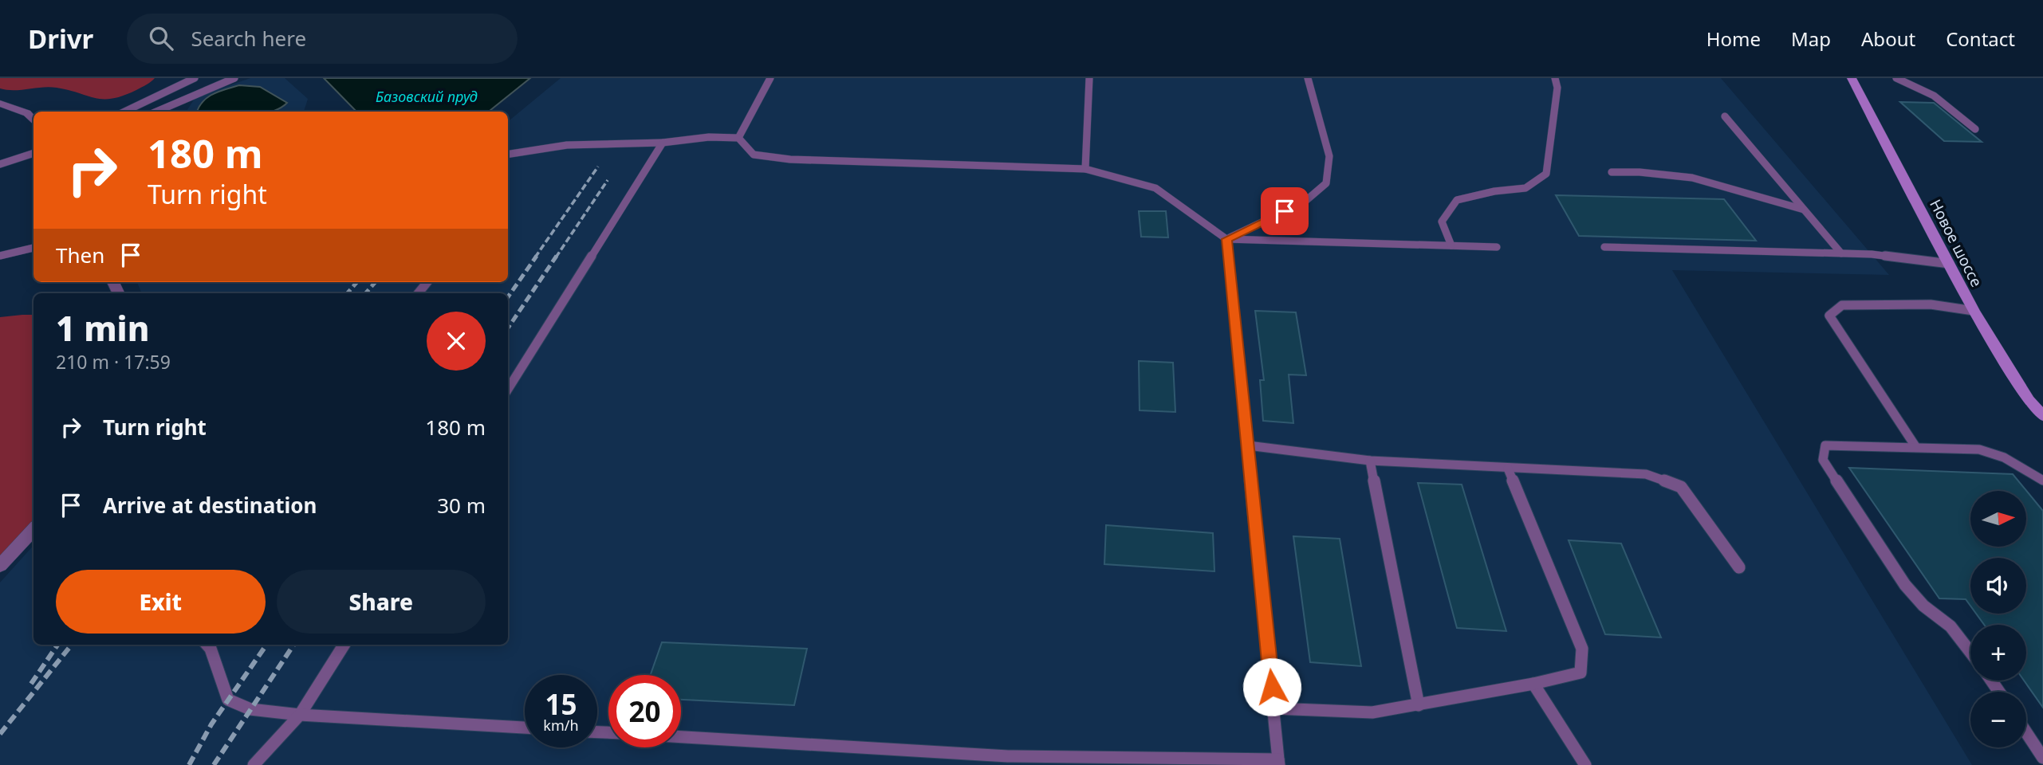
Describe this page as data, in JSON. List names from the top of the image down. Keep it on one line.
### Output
{"streets":{"main road":["Новое шоссе"]},"water":["Базовский пруд"],"north":"right","page":{"header":"Drivr","search":"Search here","nav":["Home","Map","About","Contact"],"turn":["180 m","Turn right"],"then":"Then","heading":["1 min","210 m · 17:59"],"list":[{"name":"Turn right","value":"180 m"},{"name":"Arrive at destination","value":"30 m"}],"map_buttons":["+","−"],"buttons":["Exit","Share"],"speed":"15 km/h","limit":"20"}}
